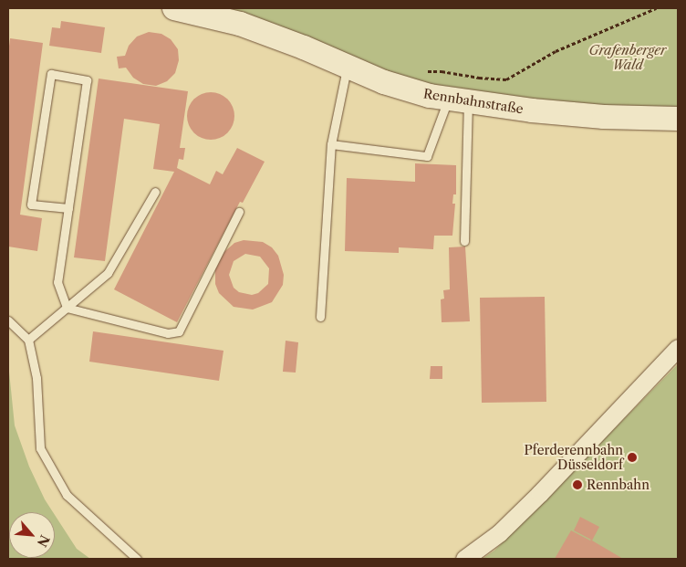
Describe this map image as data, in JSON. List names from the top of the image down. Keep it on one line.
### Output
{"streets":{"street":["Rennbahnstraße"]},"parks":["Grafenberger Wald"],"places":["Pferderennbahn Düsseldorf","Rennbahn"],"north":"bottom right"}
